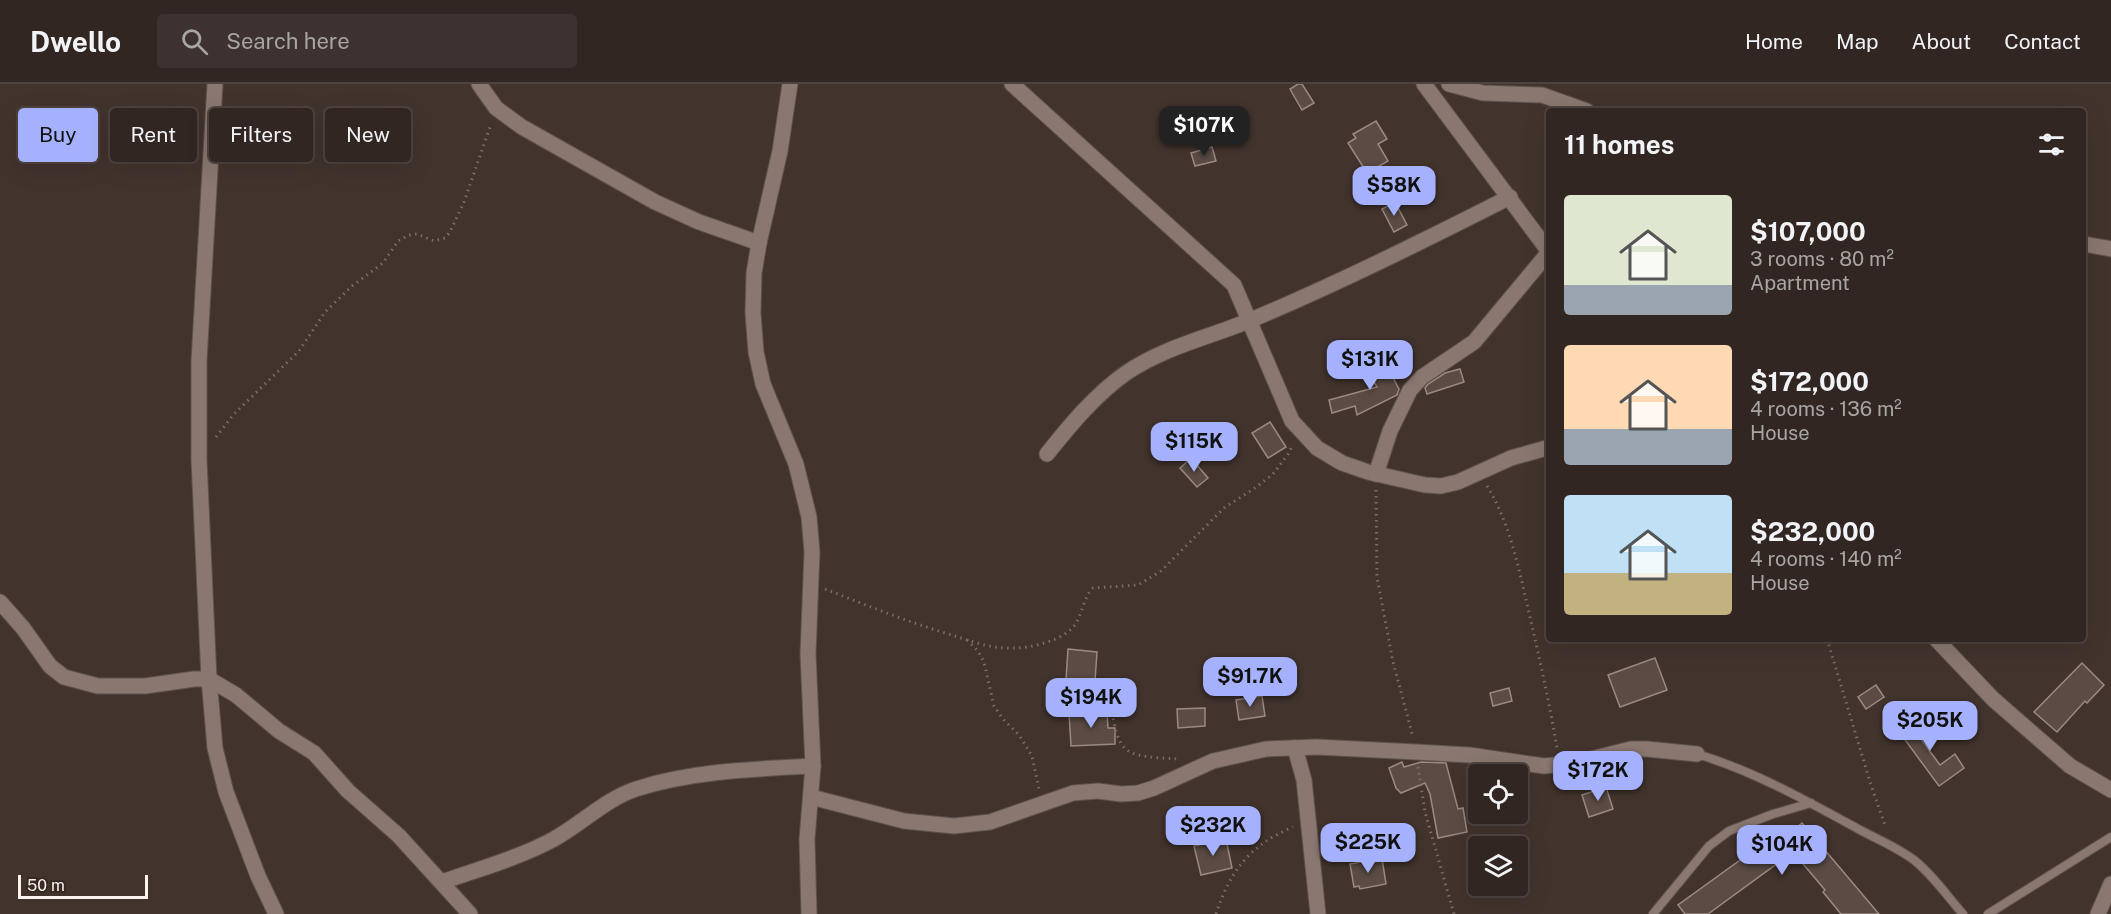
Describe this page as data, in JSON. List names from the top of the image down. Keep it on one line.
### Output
{"scale_bar":"50 m","page":{"header":"Dwello","search":"Search here","nav":["Home","Map","About","Contact"],"price":["$107K","$58K","$131K","$115K","$91.7K","$194K","$205K","$172K","$232K","$225K","$104K"],"chip":["Buy","Rent","Filters","New"],"heading":"11 homes","list":[{"name":"$107,000","note":"3 rooms · 80 m² · Apartment"},{"name":"$172,000","note":"4 rooms · 136 m² · House"},{"name":"$232,000","note":"4 rooms · 140 m² · House"}],"scale":"50 m"}}
